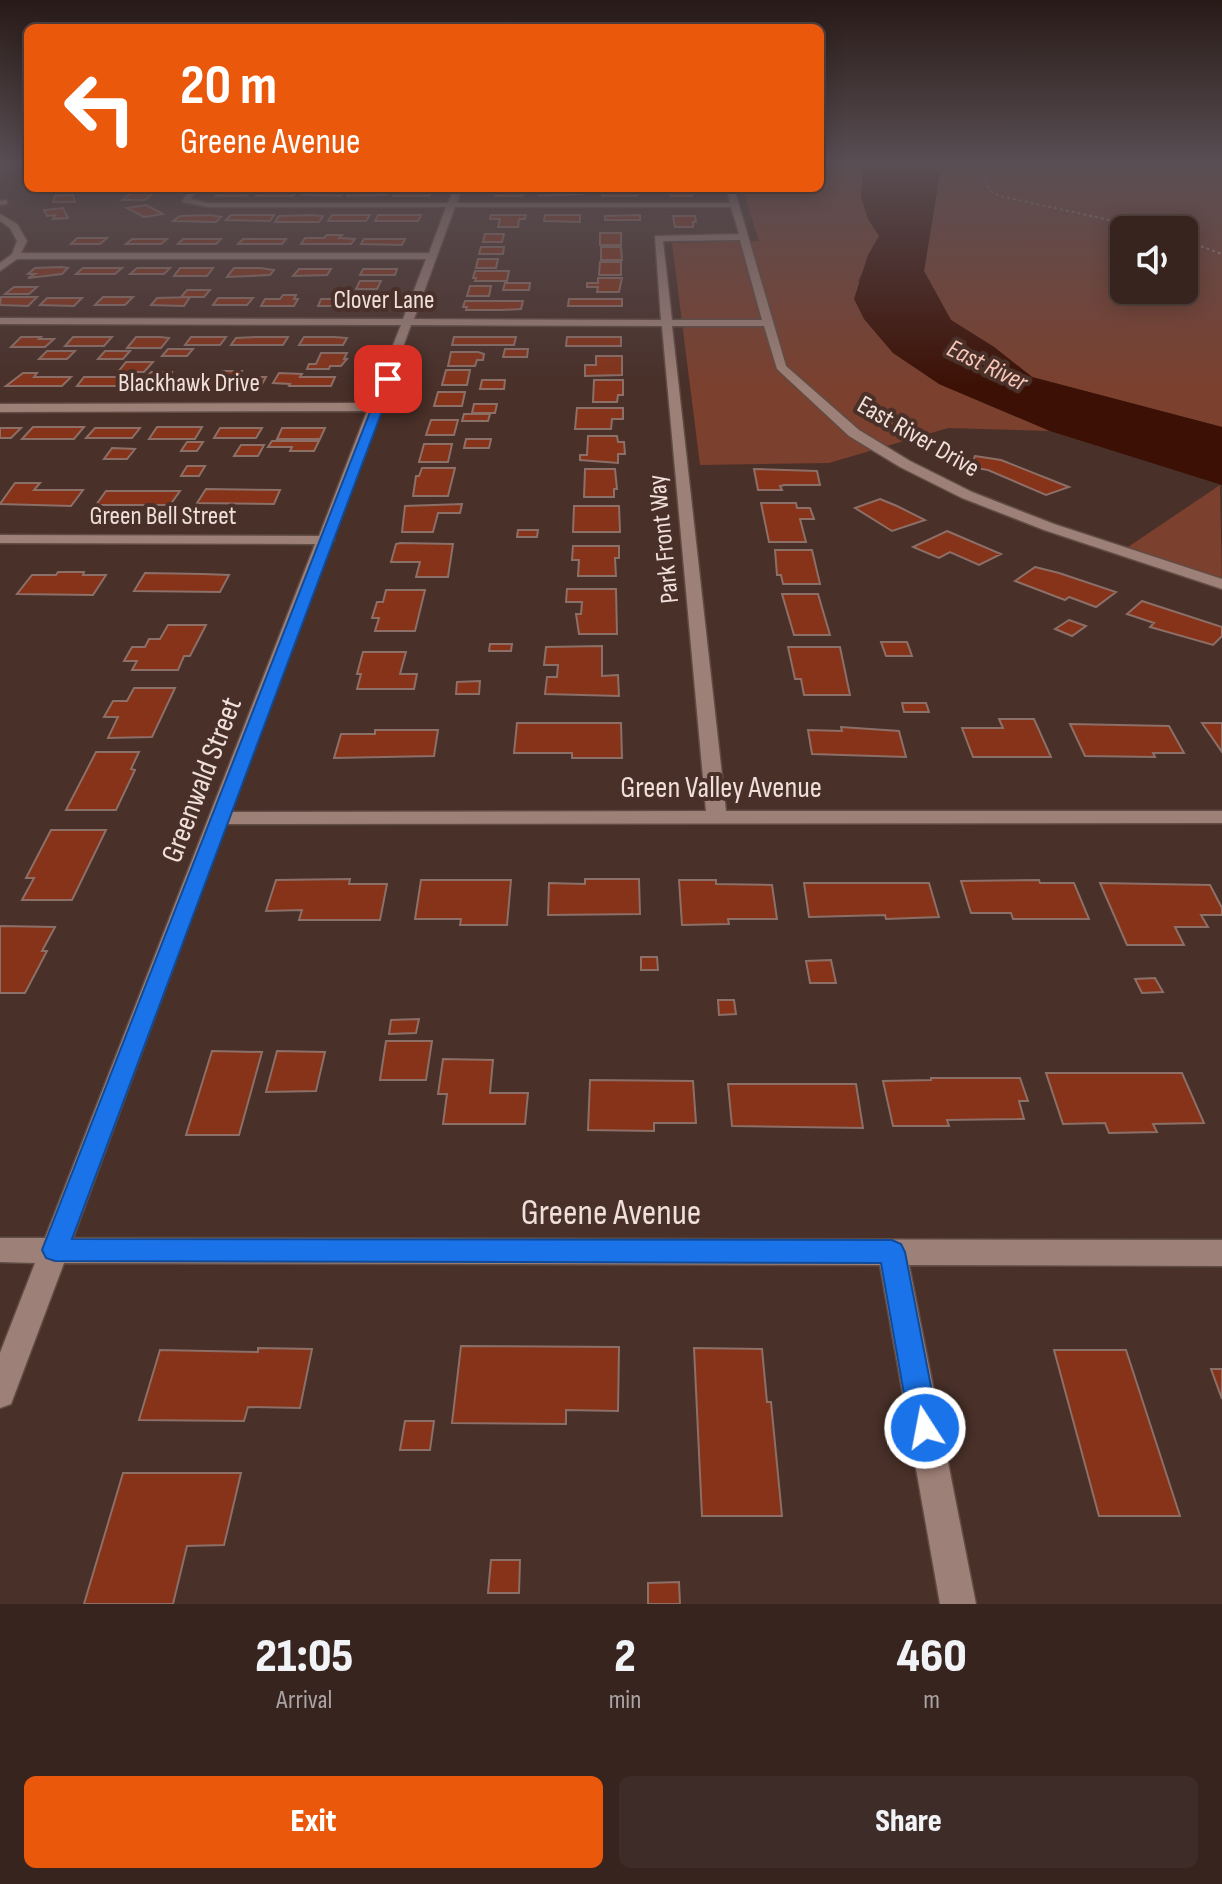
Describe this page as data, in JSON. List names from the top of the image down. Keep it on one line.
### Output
{"streets":{"street":["Clover Lane","Blackhawk Drive","East River Drive","Green Bell Street","Park Front Way","Greenwald Street","Green Valley Avenue","Greene Avenue"]},"crossings":[["Clover Lane","East River Drive"],["Clover Lane","Park Front Way"],["Clover Lane","Greenwald Street"],["Blackhawk Drive","Greenwald Street"],["Green Bell Street","Greenwald Street"],["Park Front Way","Green Valley Avenue"],["Greenwald Street","Green Valley Avenue"],["Greenwald Street","Greene Avenue"]],"water":["East River"],"page":{"turn":["20 m","Greene Avenue"],"eta":["21:05","Arrival","2","min","460","m"],"buttons":["Exit","Share"]}}
